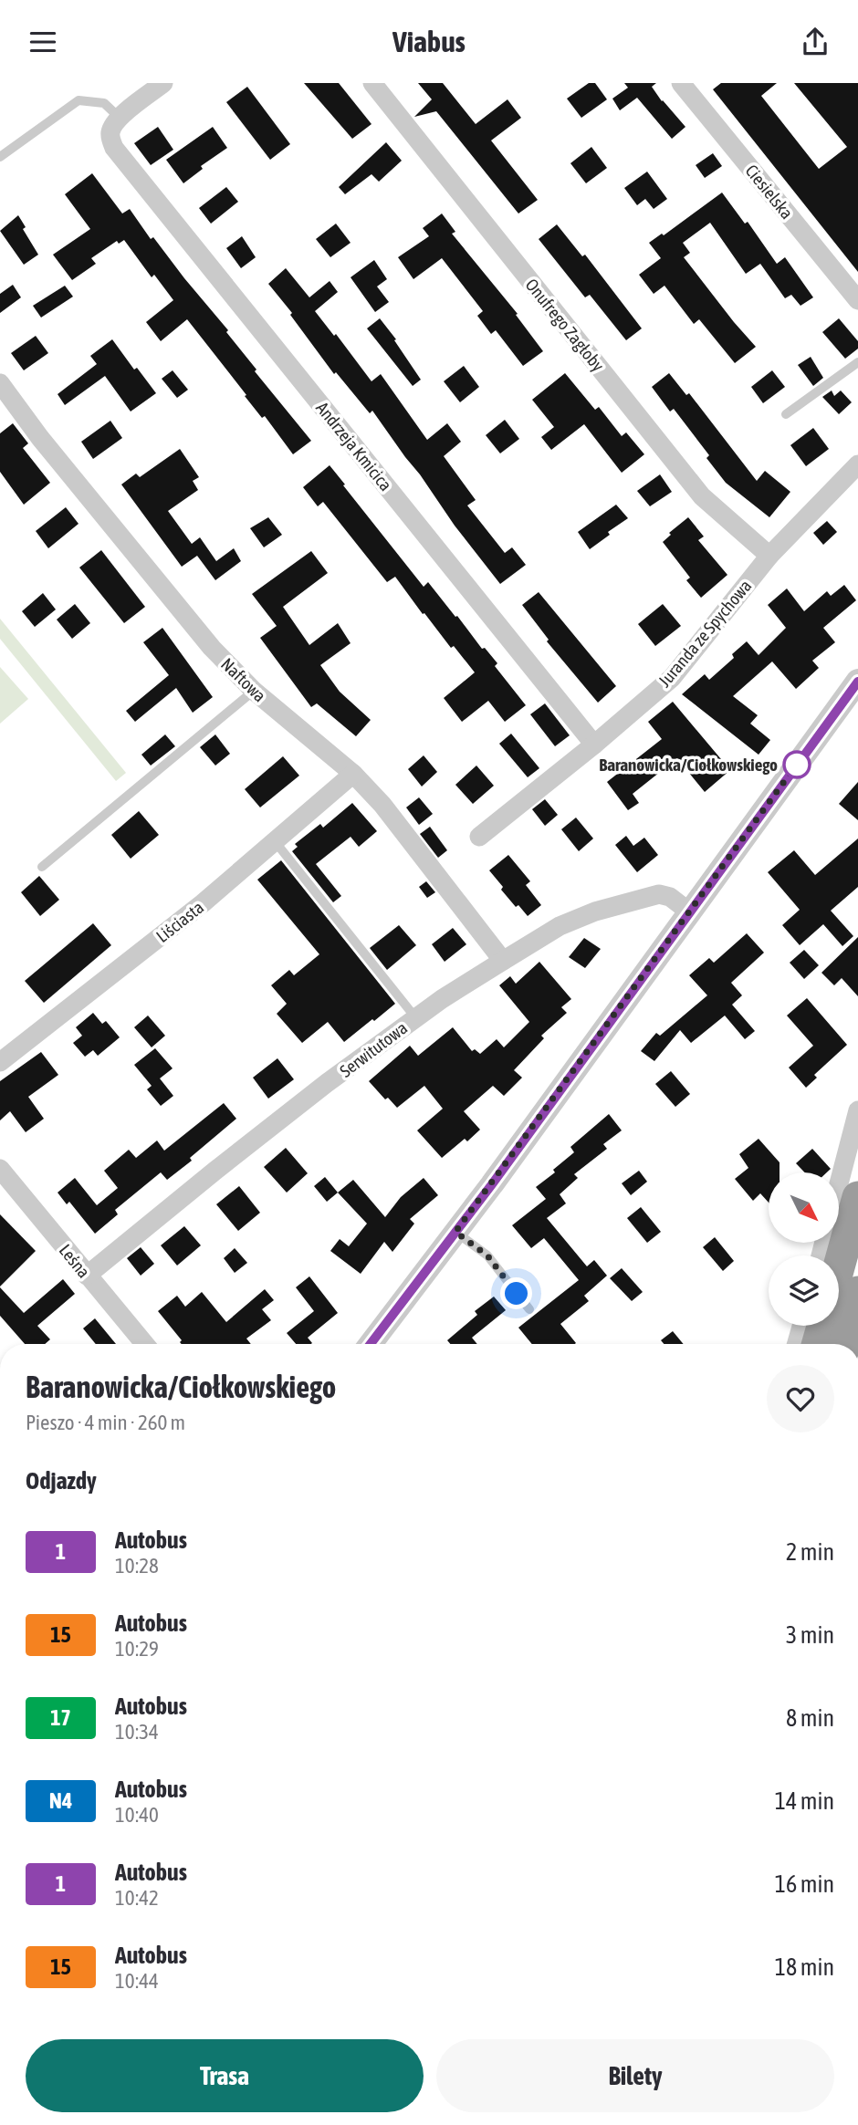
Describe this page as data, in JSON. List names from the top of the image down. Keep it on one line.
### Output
{"streets":{"street":["Ciesielska","Onufrego Zagłoby","Andrzeja Kmicica","Juranda ze Spychowa","Naftowa","Liściasta","Serwitutowa","Leśna"]},"crossings":[["Onufrego Zagłoby","Juranda ze Spychowa"],["Andrzeja Kmicica","Juranda ze Spychowa"],["Naftowa","Liściasta"],["Naftowa","Serwitutowa"],["Serwitutowa","Leśna"]],"places":["Baranowicka/Ciołkowskiego"],"lines":["bus line 1"],"north":"bottom right","page":{"header":"Viabus","heading":[["Baranowicka/Ciołkowskiego","Pieszo · 4 min · 260 m"],"Odjazdy"],"list":[{"mark":"1","name":"Autobus","note":"10:28","value":"2 min"},{"mark":"15","name":"Autobus","note":"10:29","value":"3 min"},{"mark":"17","name":"Autobus","note":"10:34","value":"8 min"},{"mark":"N4","name":"Autobus","note":"10:40","value":"14 min"},{"mark":"1","name":"Autobus","note":"10:42","value":"16 min"},{"mark":"15","name":"Autobus","note":"10:44","value":"18 min"}],"buttons":["Trasa","Bilety"]}}
